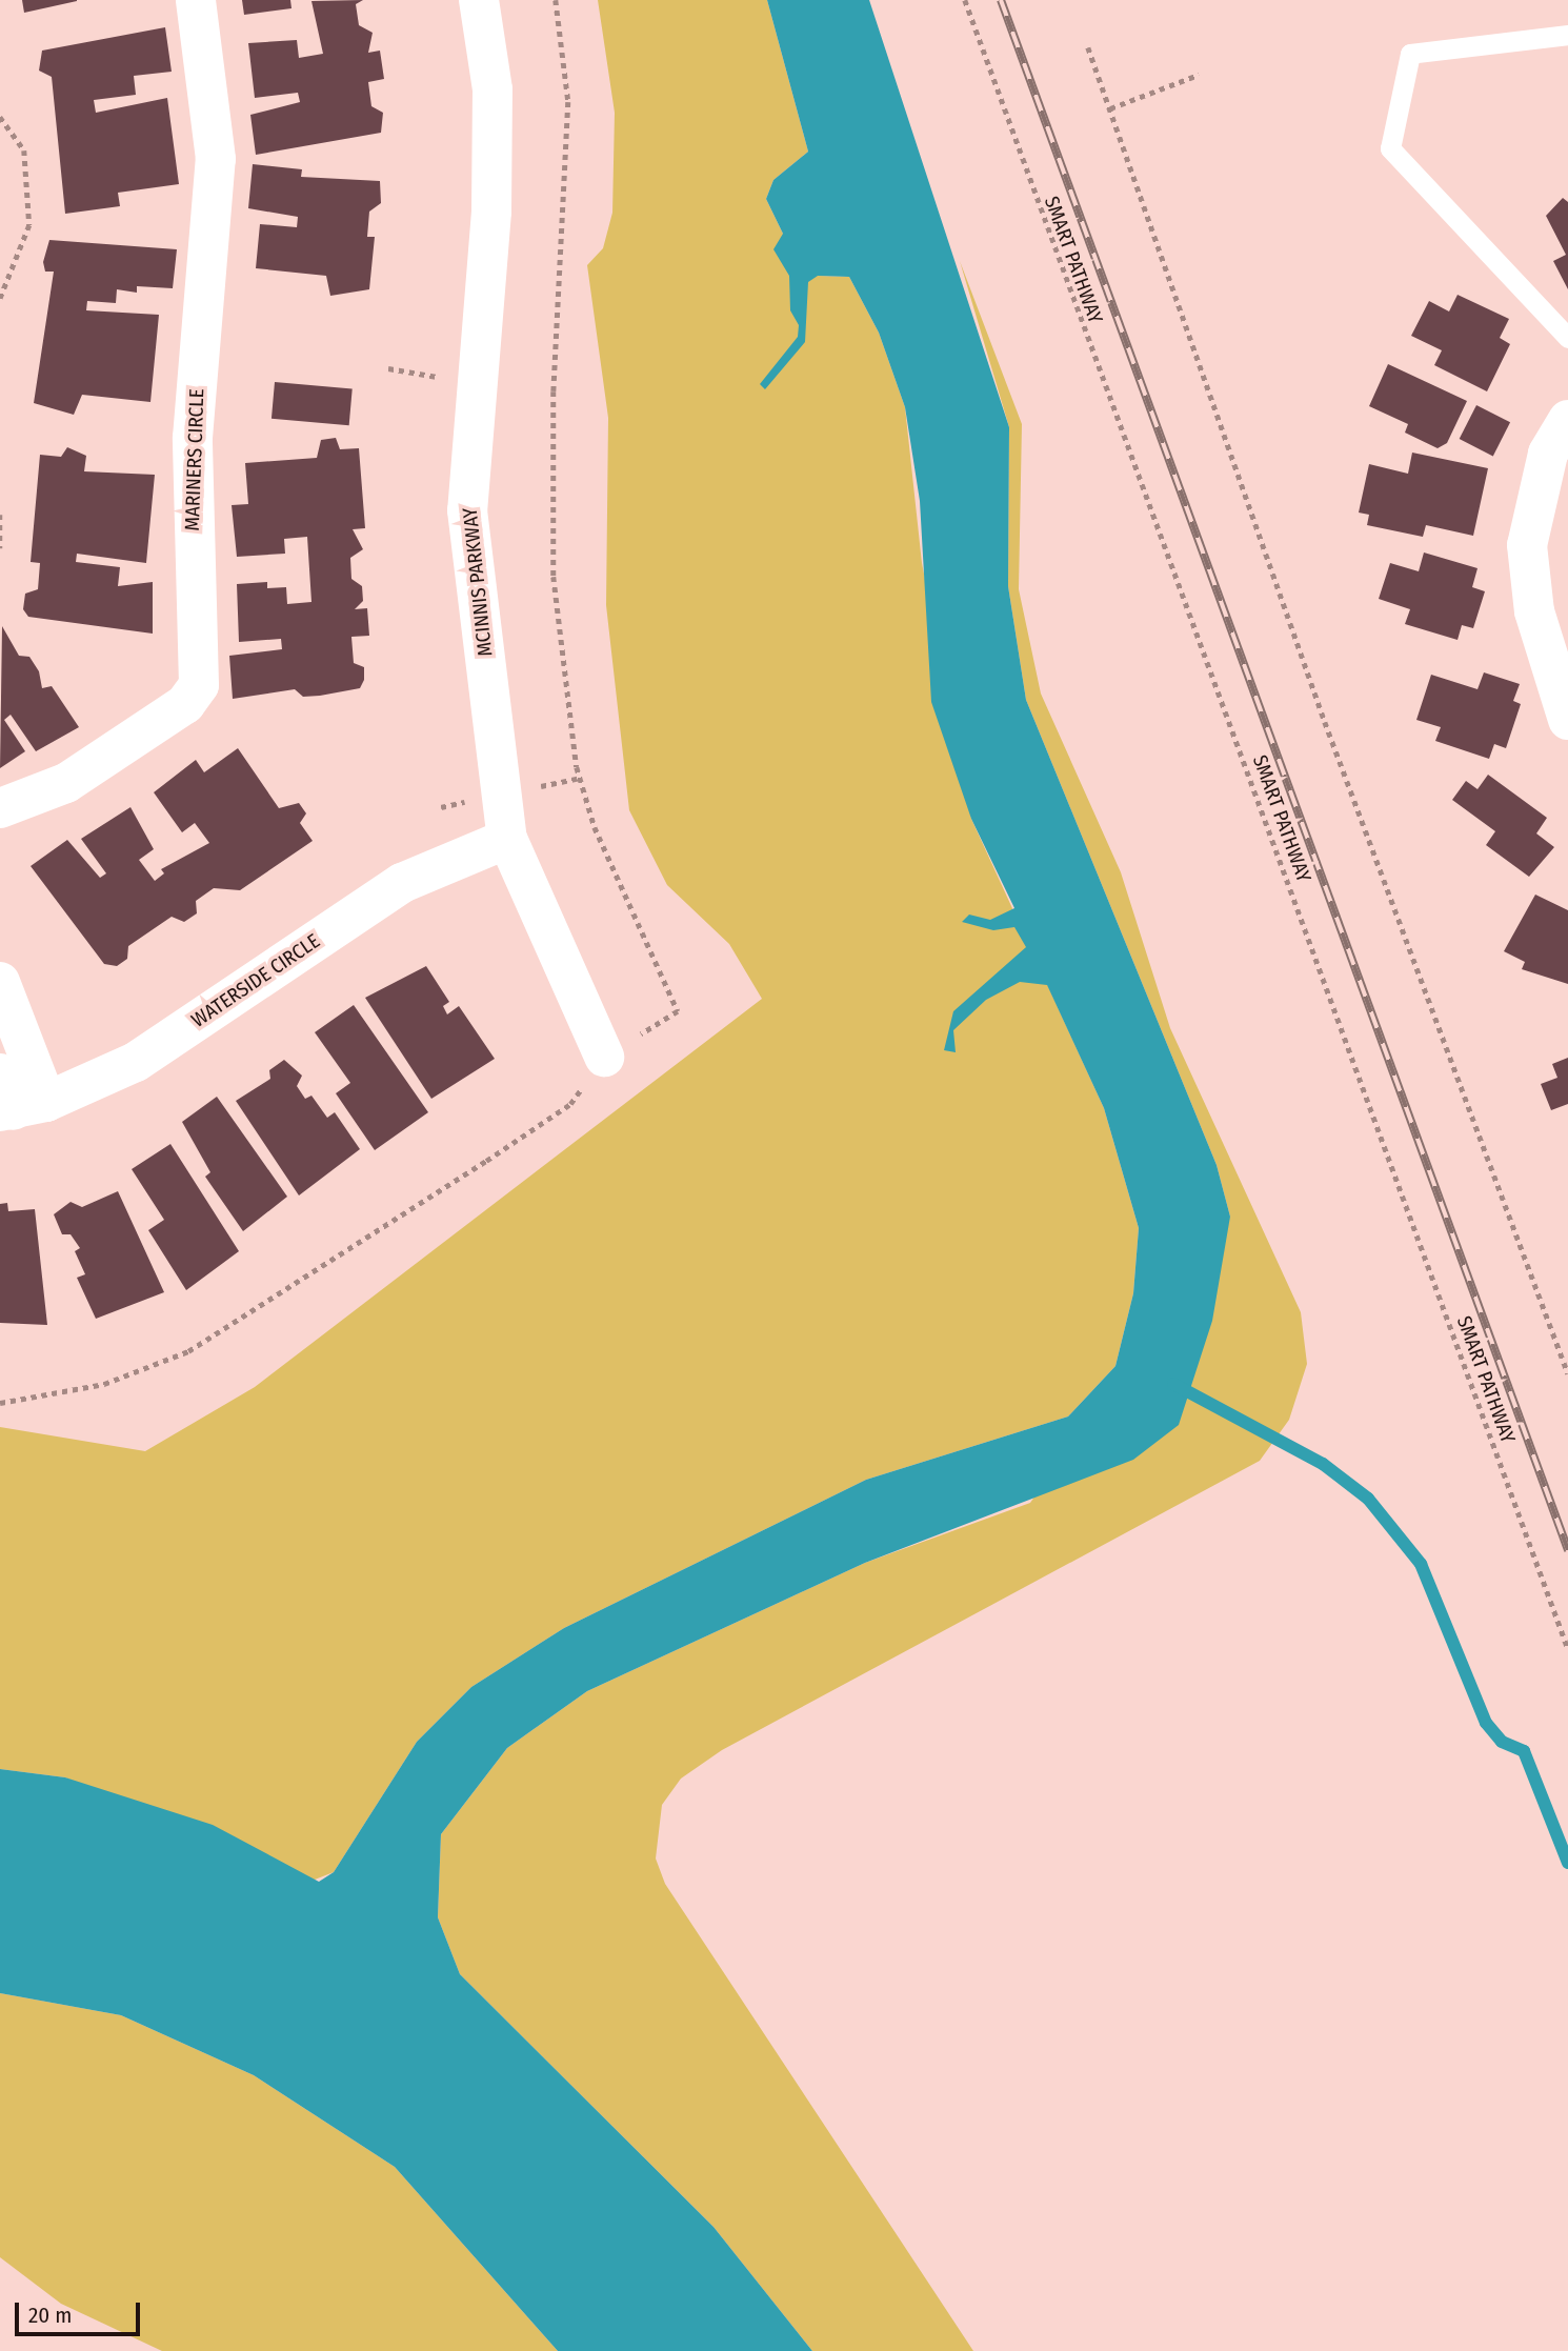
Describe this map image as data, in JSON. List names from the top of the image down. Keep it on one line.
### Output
{"streets":{"street":["MARINERS CIRCLE","MCINNIS PARKWAY","WATERSIDE CIRCLE"],"path":["SMART PATHWAY"]},"crossings":[["MCINNIS PARKWAY","WATERSIDE CIRCLE"]],"scale_bar":"20 m"}
